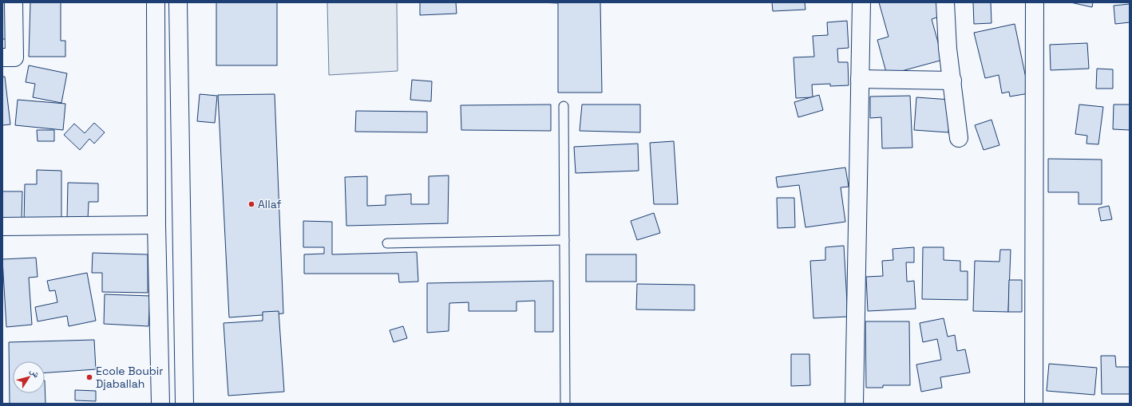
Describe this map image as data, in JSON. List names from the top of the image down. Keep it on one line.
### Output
{"places":["Allaf","Ecole Boubir Djaballah"],"north":"top right"}
